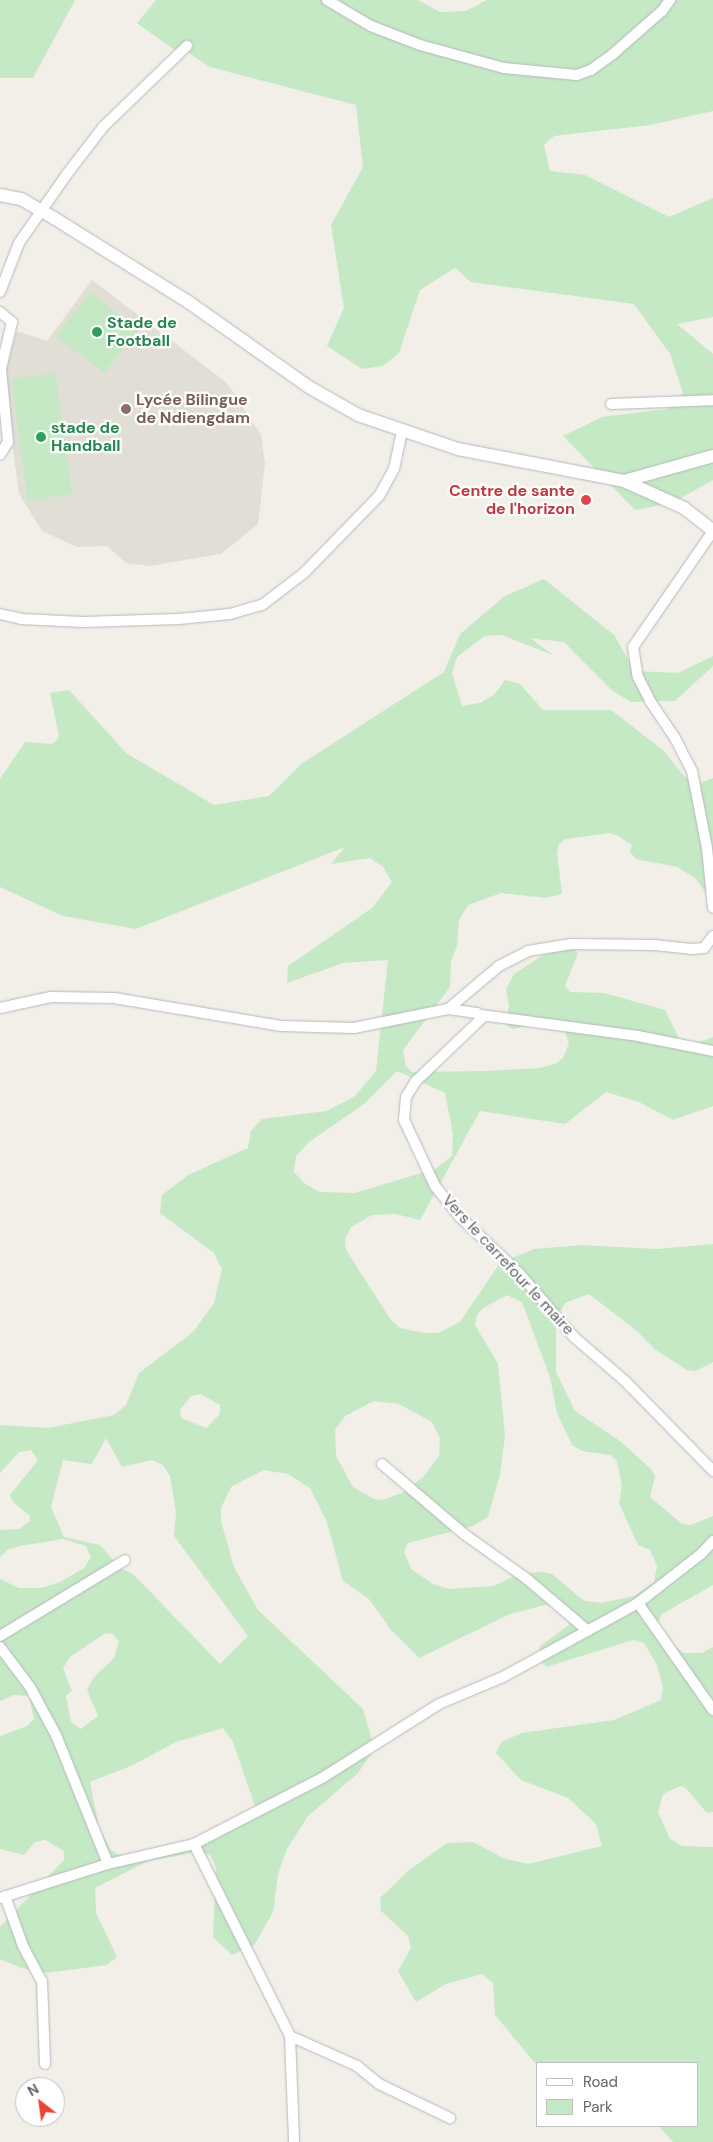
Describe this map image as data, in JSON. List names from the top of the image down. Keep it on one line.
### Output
{"streets":{"street":["Vers le carrefour le maire"]},"places":["Stade de Football","Lycée Bilingue de Ndiengdam","stade de Handball","Centre de sante de l'horizon"],"legend":["Road","Park"],"north":"top left"}
